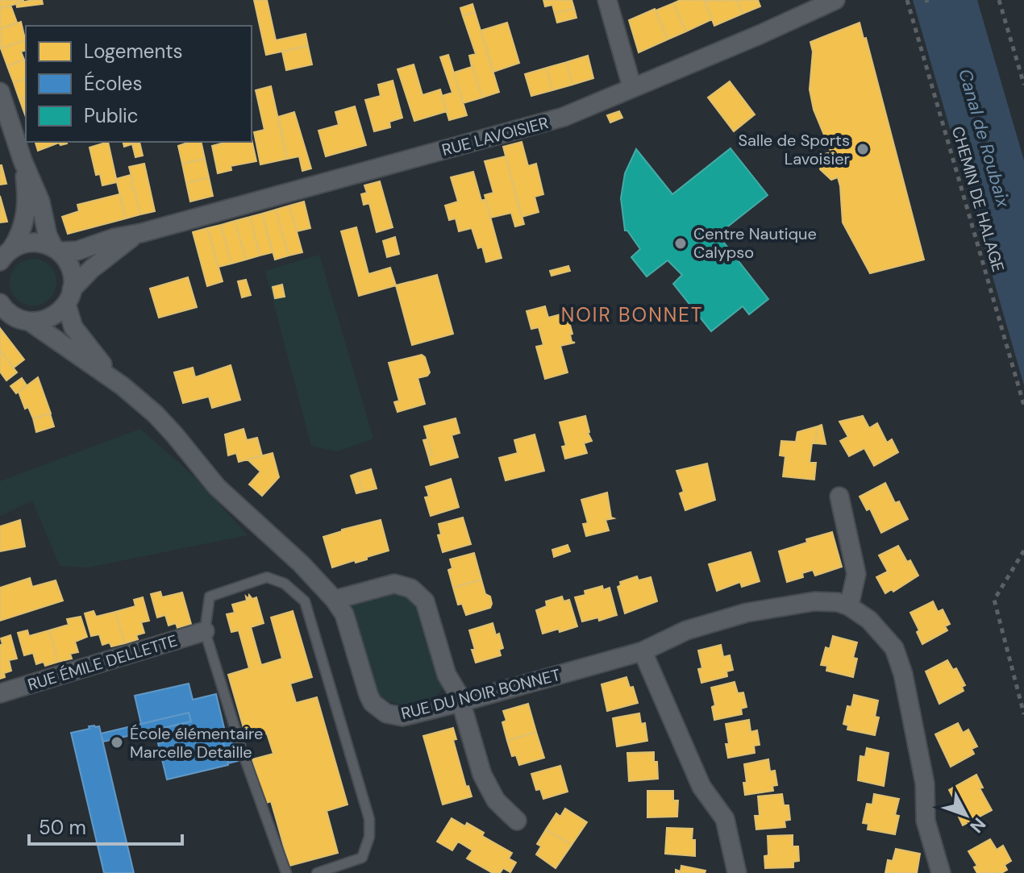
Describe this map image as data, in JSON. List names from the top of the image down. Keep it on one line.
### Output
{"streets":{"street":["RUE LAVOISIER","RUE ÉMILE DELLETTE","RUE DU NOIR BONNET"],"path":["CHEMIN DE HALAGE"]},"crossings":[["RUE LAVOISIER","RUE DU NOIR BONNET"]],"districts":["NOIR BONNET"],"water":["Canal de Roubaix"],"places":["Salle de Sports Lavoisier","Centre Nautique Calypso","École élémentaire Marcelle Detaille"],"legend":["Logements","Écoles","Public"],"scale_bar":"50 m","north":"bottom right"}
